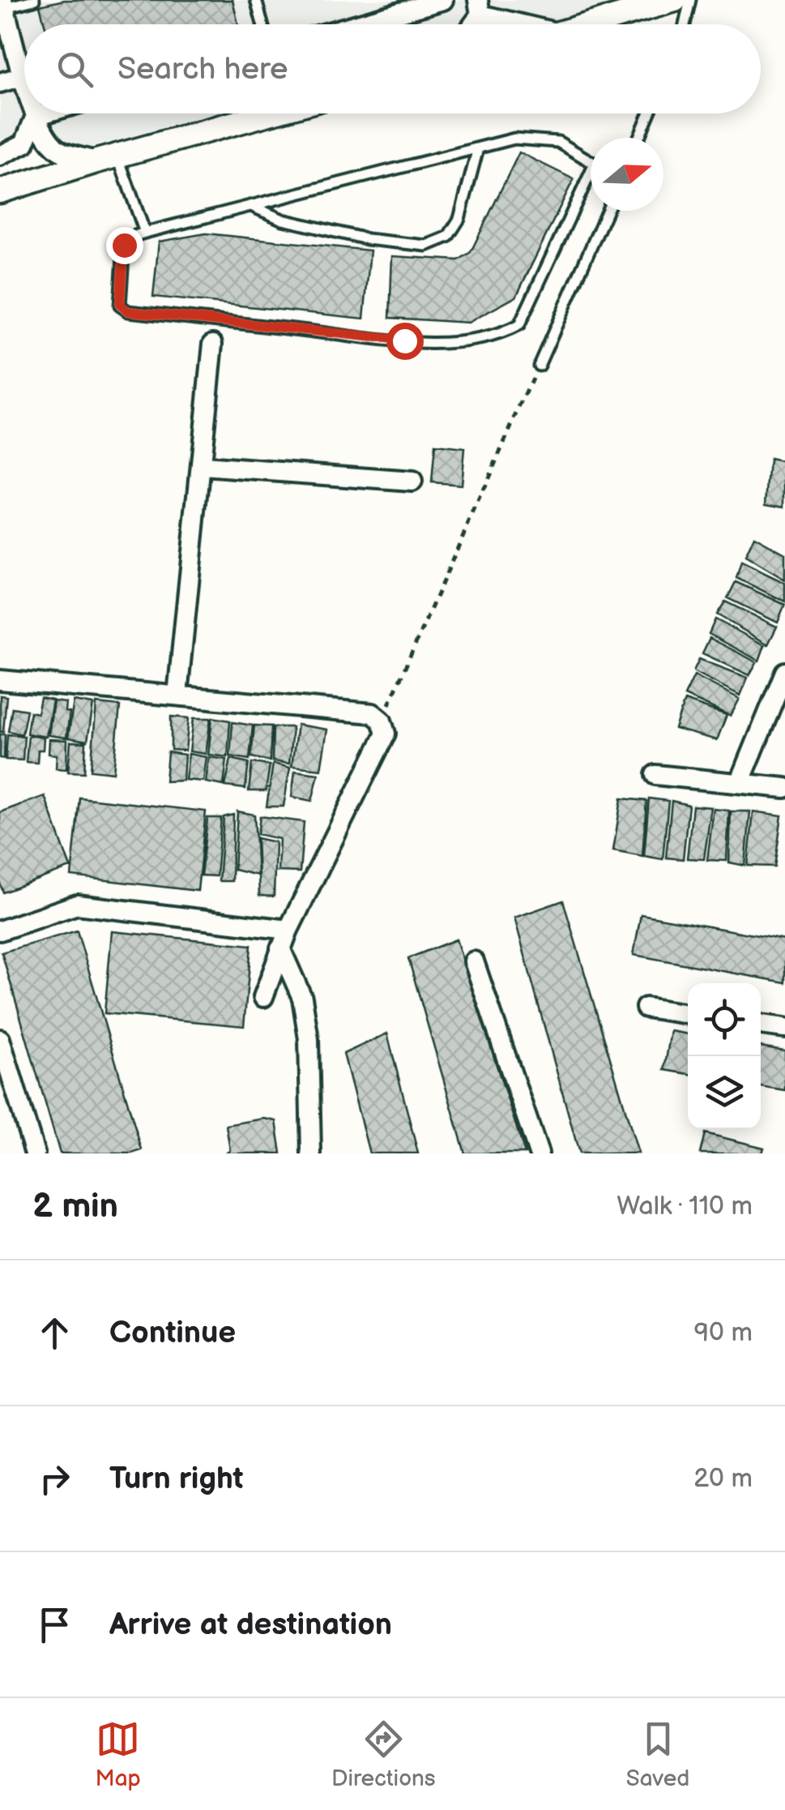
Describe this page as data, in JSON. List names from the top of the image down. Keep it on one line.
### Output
{"north":"right","page":{"search":"Search here","heading":["2 min","Walk · 110 m"],"list":[["Continue","90 m"],["Turn right","20 m"],"Arrive at destination"],"nav":["Map","Directions","Saved"]}}
